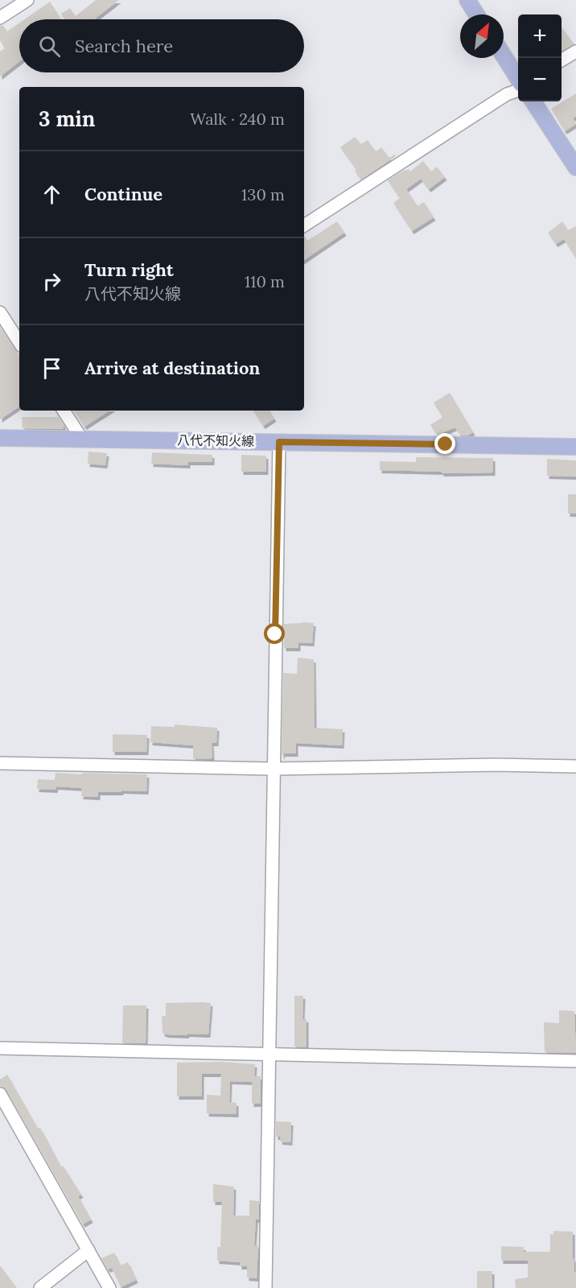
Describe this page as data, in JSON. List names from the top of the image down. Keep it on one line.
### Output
{"streets":{"main road":["八代不知火線"]},"north":"top right","page":{"map_buttons":["+","−"],"search":"Search here","heading":["3 min","Walk · 240 m"],"list":[["Continue","130 m"],["Turn right","八代不知火線","110 m"],"Arrive at destination"]}}
